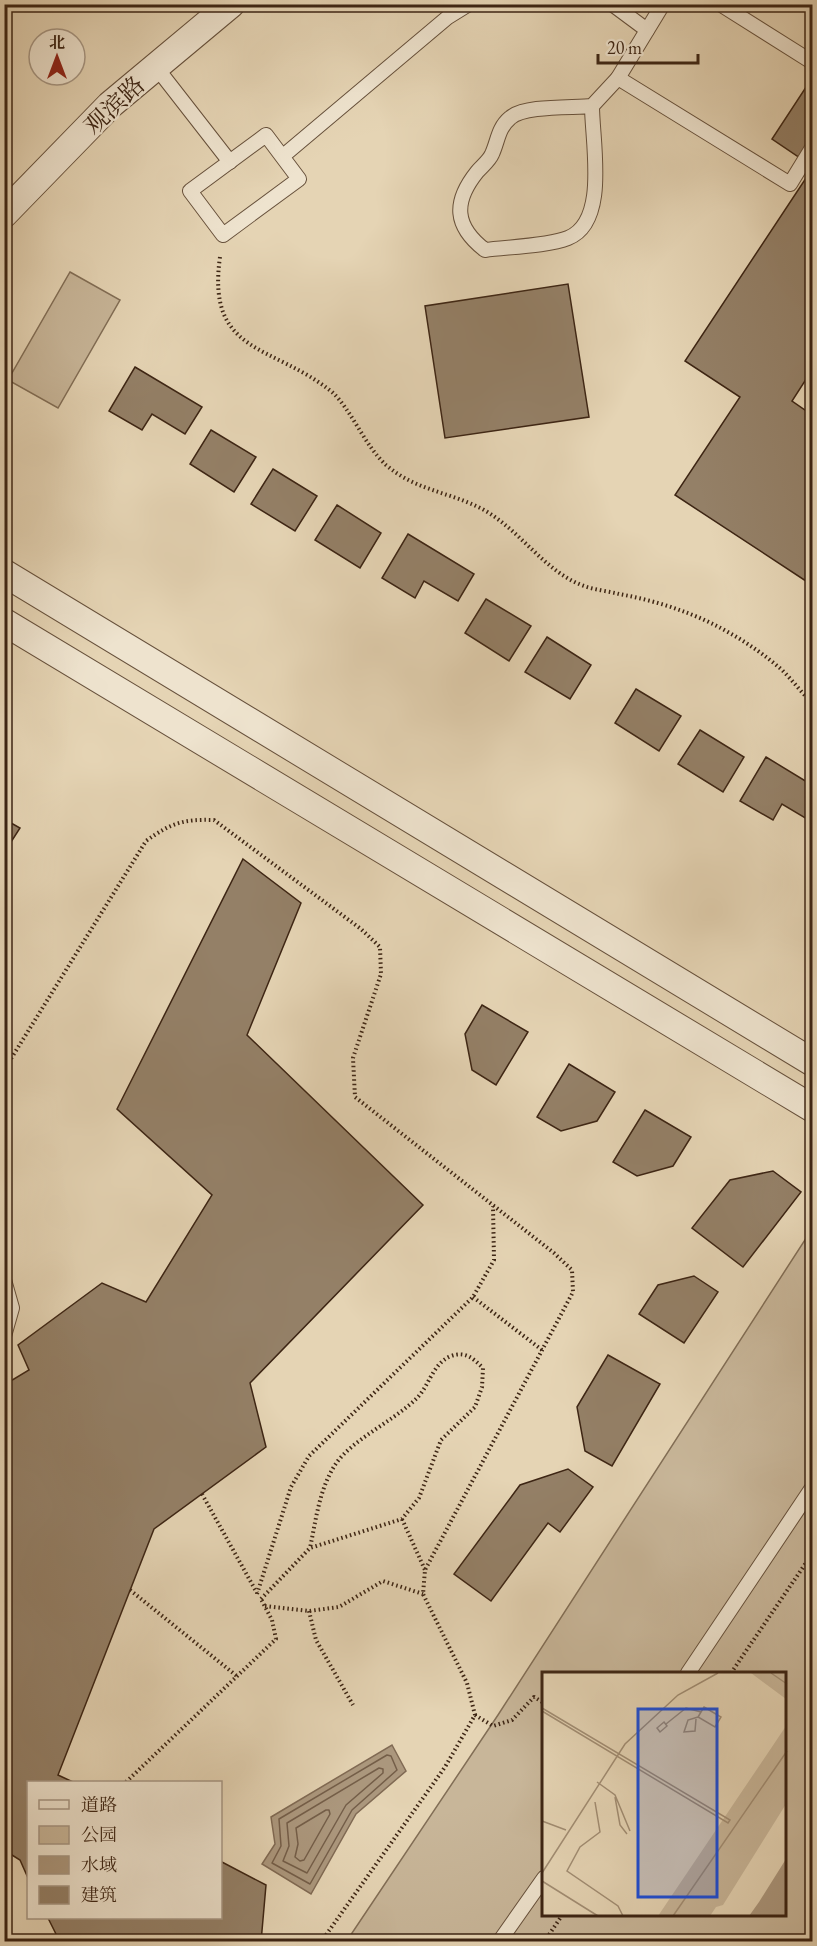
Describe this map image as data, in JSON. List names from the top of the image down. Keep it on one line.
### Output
{"streets":{"street":["观滨路"]},"legend":["道路","公园","水域","建筑"],"scale_bar":"20 m","north":"top"}
